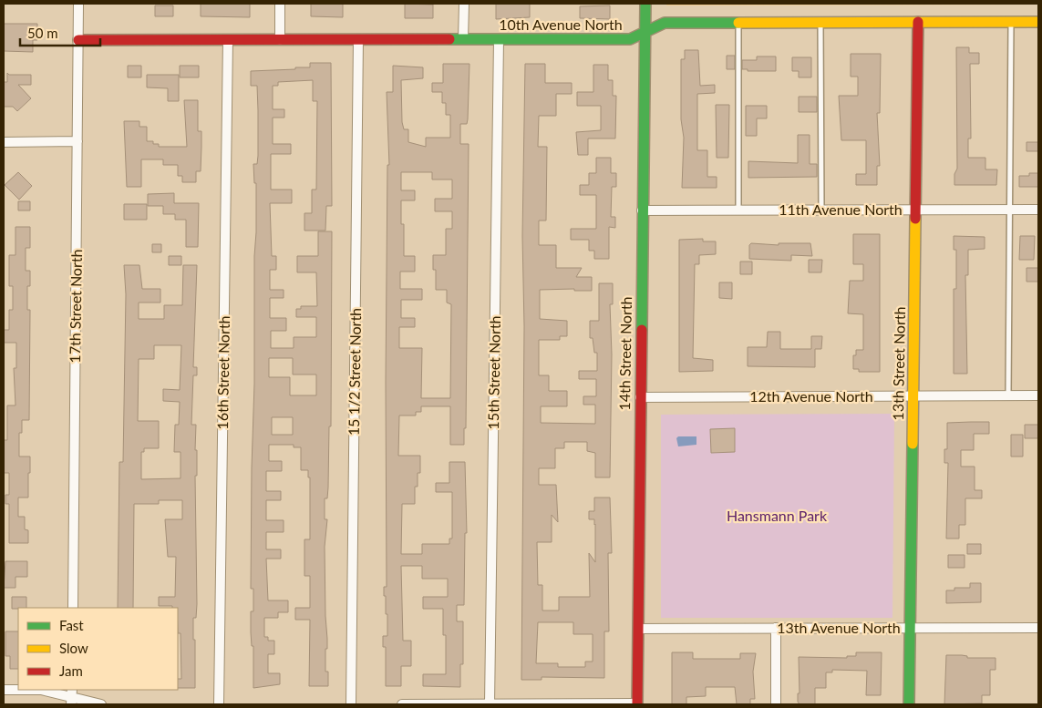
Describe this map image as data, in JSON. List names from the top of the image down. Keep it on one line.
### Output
{"streets":{"street":["10th Avenue North","11th Avenue North","17th Street North","14th Street North","13th Street North","15 1/2 Street North","16th Street North","15th Street North","12th Avenue North","13th Avenue North"]},"crossings":[["10th Avenue North","17th Street North"],["10th Avenue North","14th Street North"],["10th Avenue North","13th Street North"],["10th Avenue North","15 1/2 Street North"],["10th Avenue North","16th Street North"],["10th Avenue North","15th Street North"],["11th Avenue North","14th Street North"],["11th Avenue North","13th Street North"],["14th Street North","12th Avenue North"],["14th Street North","13th Avenue North"],["13th Street North","12th Avenue North"],["13th Street North","13th Avenue North"]],"parks":["Hansmann Park"],"legend":["Fast","Slow","Jam"],"scale_bar":"50 m"}
